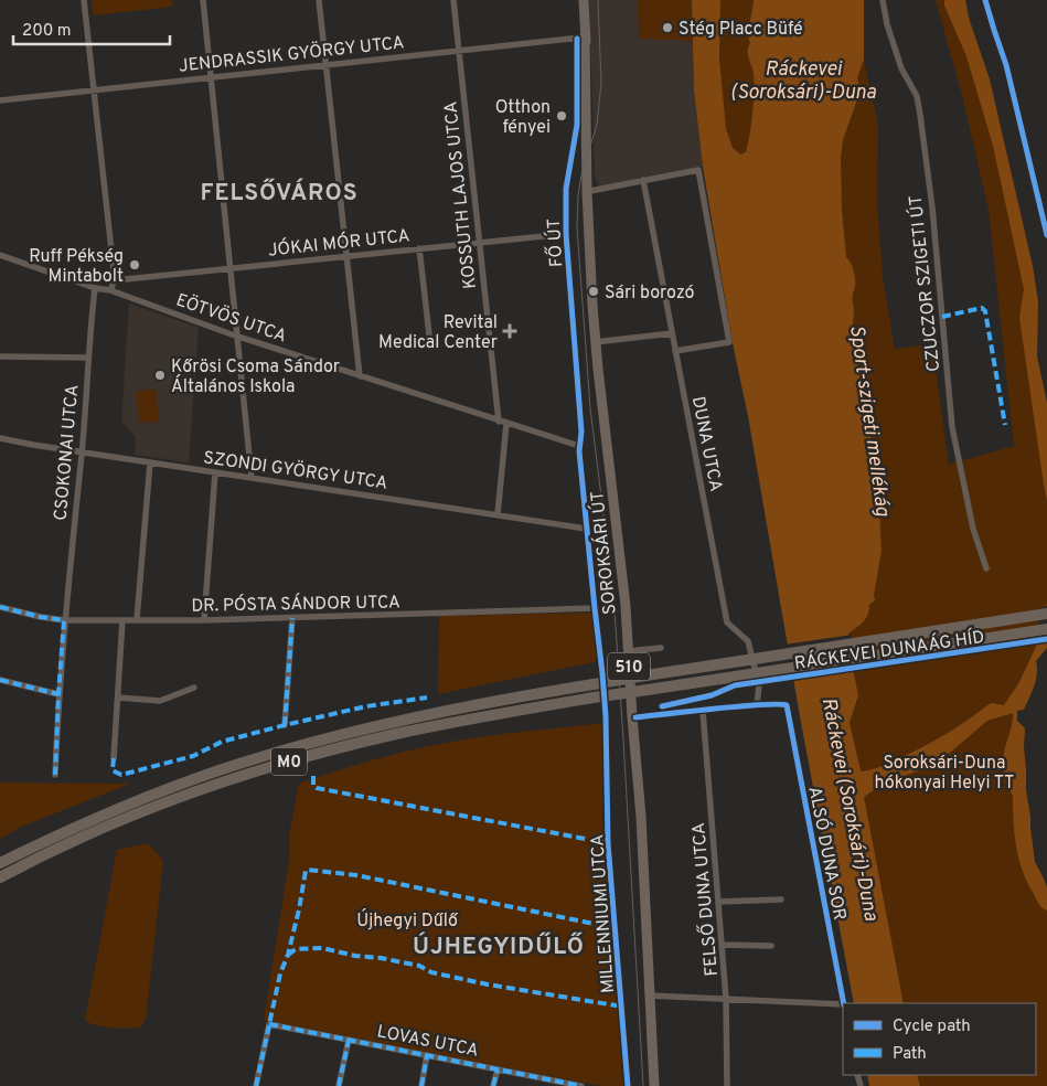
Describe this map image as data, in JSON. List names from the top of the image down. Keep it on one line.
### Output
{"streets":{"highway":["RÁCKEVEI DUNAÁG HÍD","M0"],"main road":["FŐ ÚT","SOROKSÁRI ÚT","510"],"street":["JENDRASSIK GYÖRGY UTCA","KOSSUTH LAJOS UTCA","JÓKAI MÓR UTCA","CZUCZOR SZIGETI ÚT","EÖTVÖS UTCA","DUNA UTCA","CSOKONAI UTCA","SZONDI GYÖRGY UTCA","DR. PÓSTA SÁNDOR UTCA","ALSÓ DUNA SOR","FELSŐ DUNA UTCA","MILLENNIUMI UTCA","LOVAS UTCA"]},"crossings":[["JENDRASSIK GYÖRGY UTCA","KOSSUTH LAJOS UTCA"],["JENDRASSIK GYÖRGY UTCA","FŐ ÚT"],["KOSSUTH LAJOS UTCA","JÓKAI MÓR UTCA"],["KOSSUTH LAJOS UTCA","EÖTVÖS UTCA"],["JÓKAI MÓR UTCA","FŐ ÚT"],["FŐ ÚT","EÖTVÖS UTCA"],["FŐ ÚT","SZONDI GYÖRGY UTCA"],["FŐ ÚT","SOROKSÁRI ÚT"],["FŐ ÚT","MILLENNIUMI UTCA"],["EÖTVÖS UTCA","CSOKONAI UTCA"],["DUNA UTCA","ALSÓ DUNA SOR"],["CSOKONAI UTCA","SZONDI GYÖRGY UTCA"],["CSOKONAI UTCA","DR. PÓSTA SÁNDOR UTCA"],["SZONDI GYÖRGY UTCA","MILLENNIUMI UTCA"],["DR. PÓSTA SÁNDOR UTCA","MILLENNIUMI UTCA"]],"districts":["FELSŐVÁROS","ÚJHEGYIDŰLŐ"],"water":["Ráckevei (Soroksári)-Duna","Sport-szigeti mellékág"],"parks":["Soroksári-Duna hókonyai Helyi TT","Újhegyi Dűlő"],"places":{"other":["Stég Placc Büfé","Otthon fényei","Ruff Pékség Mintabolt","Sári borozó","Kőrösi Csoma Sándor Általános Iskola"],"health":["Revital Medical Center"]},"legend":["Cycle path","Path"],"scale_bar":"200 m"}
